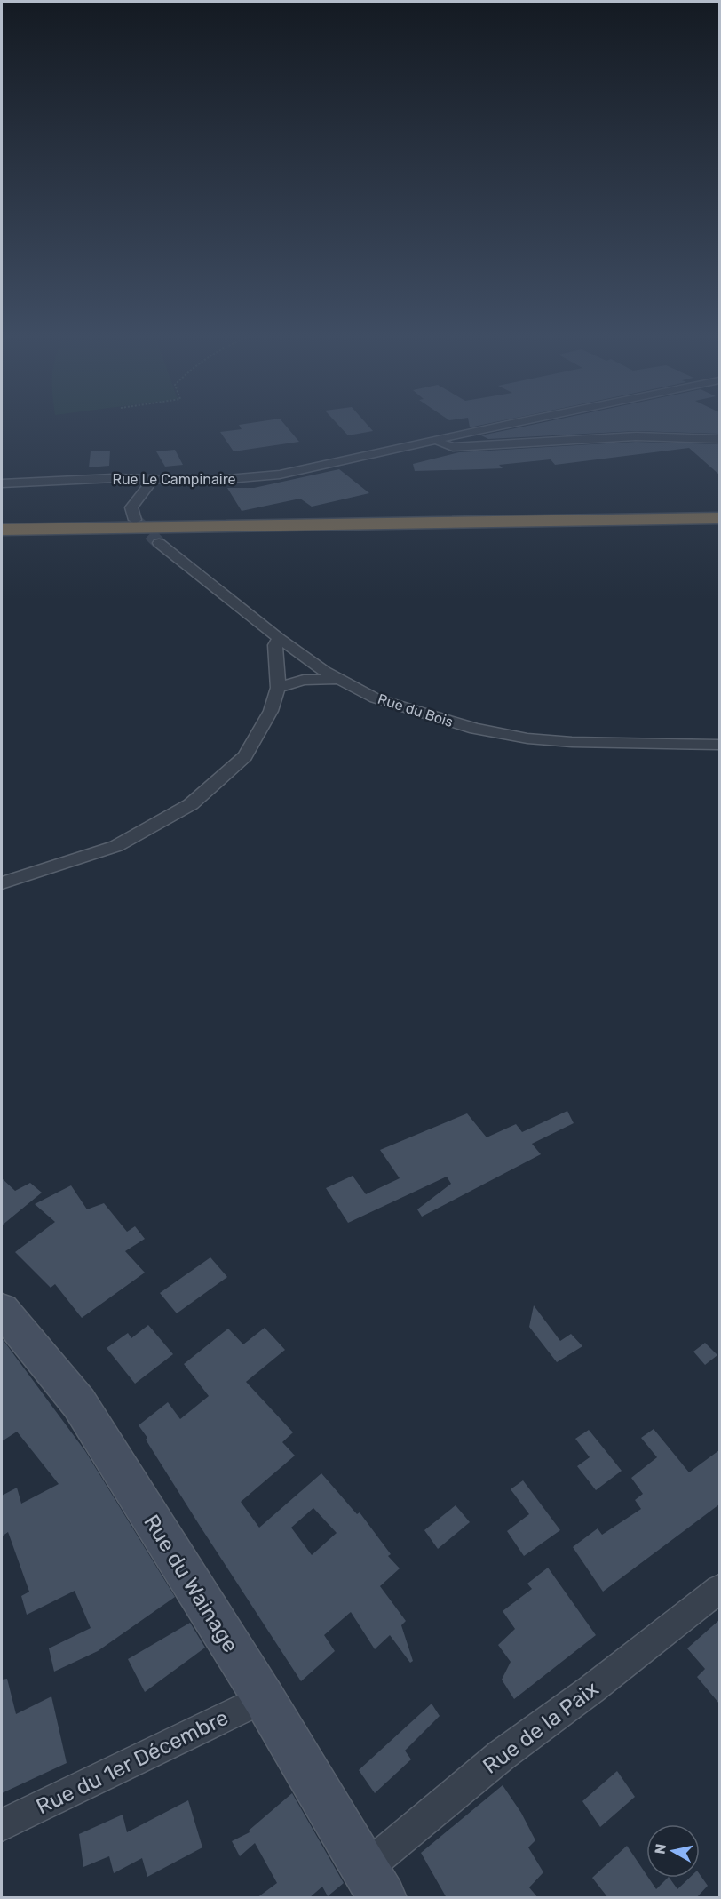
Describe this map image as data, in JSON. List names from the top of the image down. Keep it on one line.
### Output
{"streets":{"street":["Rue Le Campinaire","Rue du Bois","Rue du Wainage","Rue de la Paix","Rue du 1er Décembre"]},"crossings":[["Rue du Wainage","Rue de la Paix"],["Rue du Wainage","Rue du 1er Décembre"]],"north":"left"}
